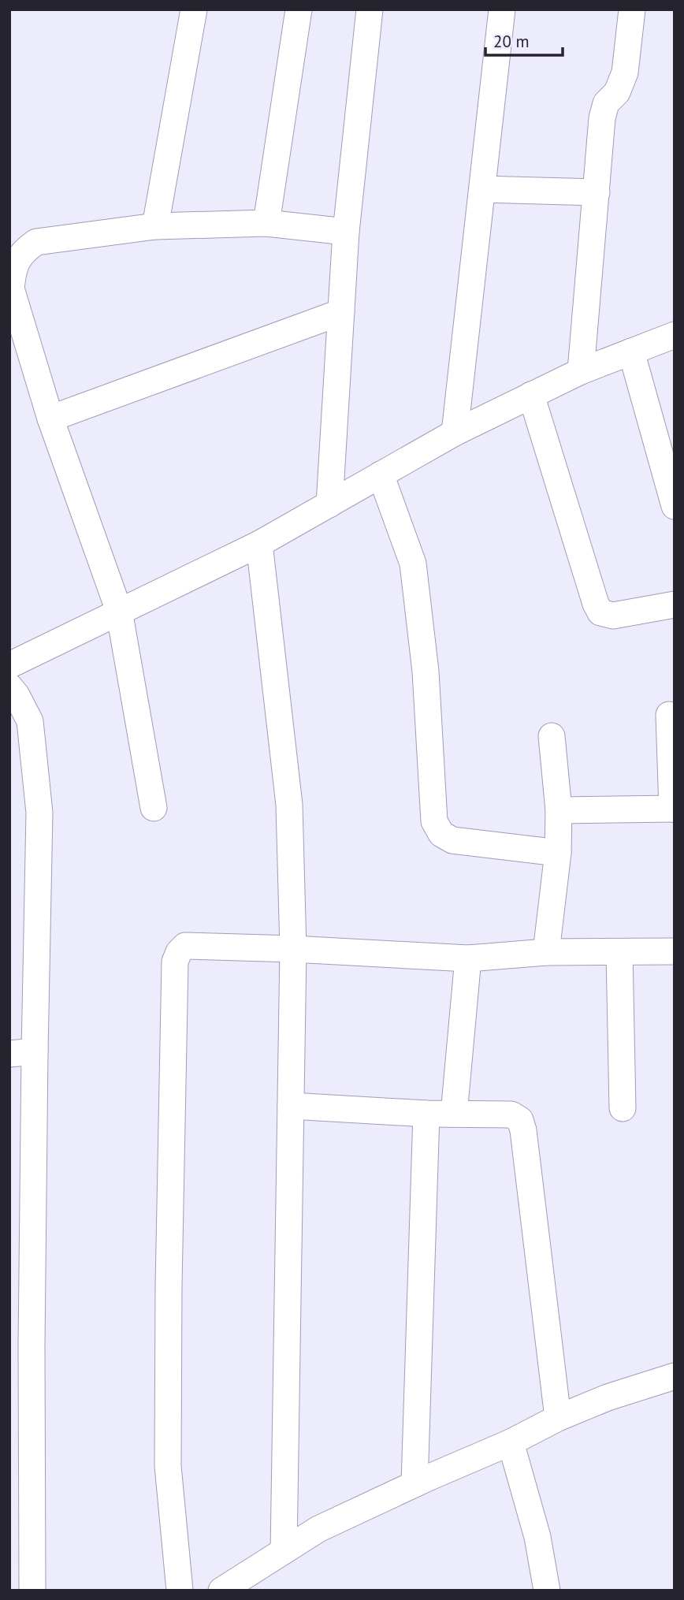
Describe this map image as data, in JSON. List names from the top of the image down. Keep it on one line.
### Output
{"scale_bar":"20 m"}
